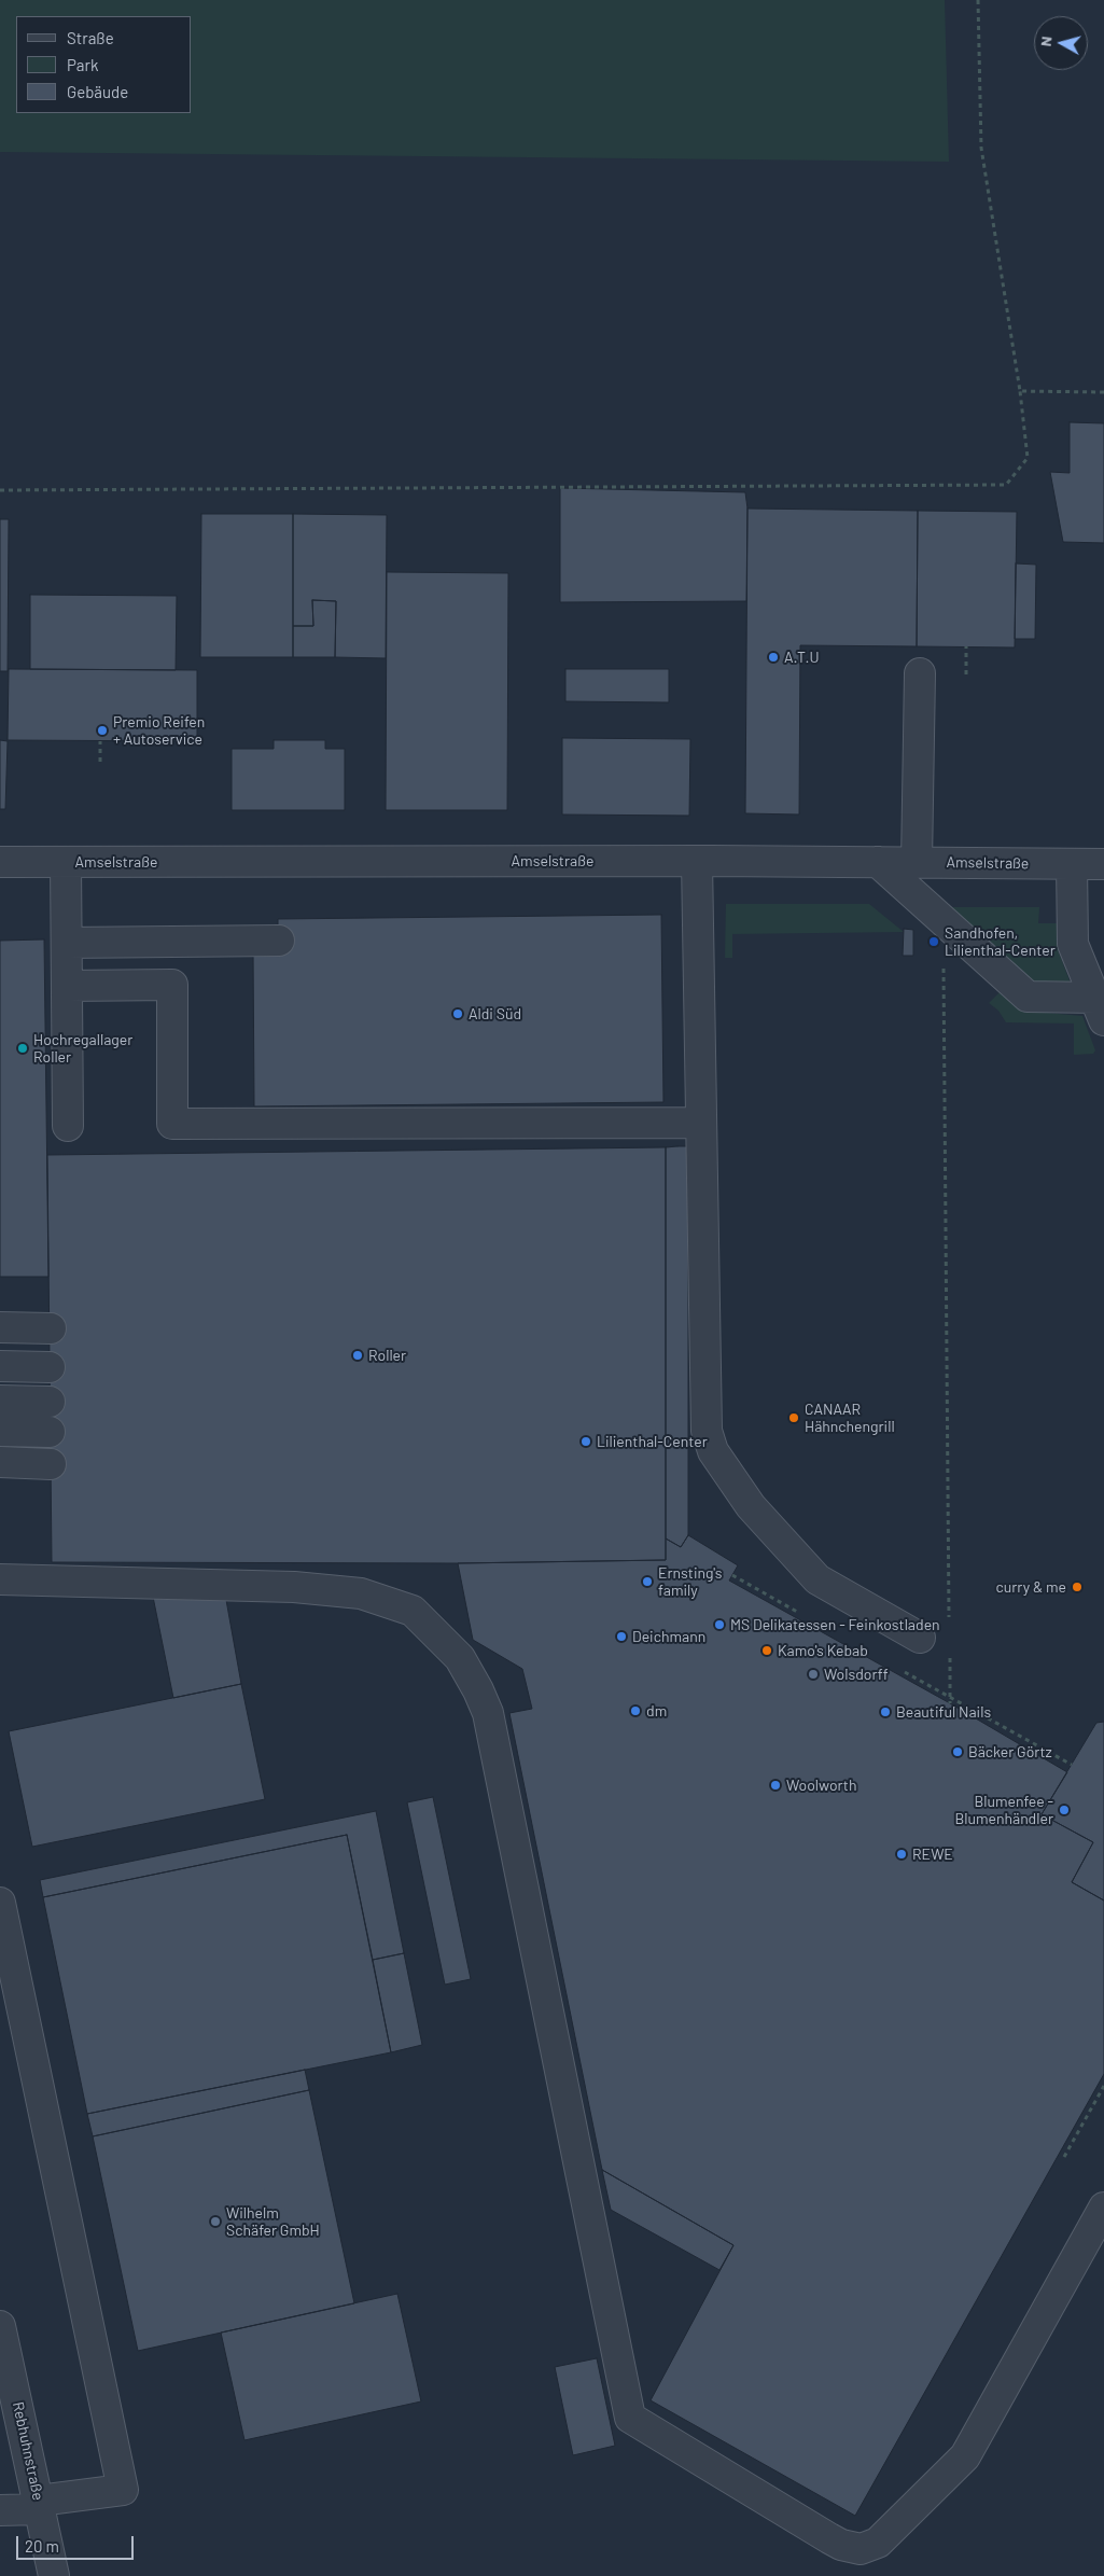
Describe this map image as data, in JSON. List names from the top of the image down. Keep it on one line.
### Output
{"streets":{"street":["Amselstraße","Rebhuhnstraße"]},"places":["A.T.U","Premio Reifen + Autoservice","Sandhofen, Lilienthal-Center","Aldi Süd","Hochregallager Roller","Roller","CANAAR Hähnchengrill","Lilienthal-Center","Ernsting's family","curry & me","MS Delikatessen - Feinkostladen","Deichmann","Kamo's Kebab","Wolsdorff","dm","Beautiful Nails","Bäcker Görtz","Woolworth","Blumenfee - Blumenhändler","REWE","Wilhelm Schäfer GmbH"],"legend":["Straße","Park","Gebäude"],"scale_bar":"20 m","north":"left"}
